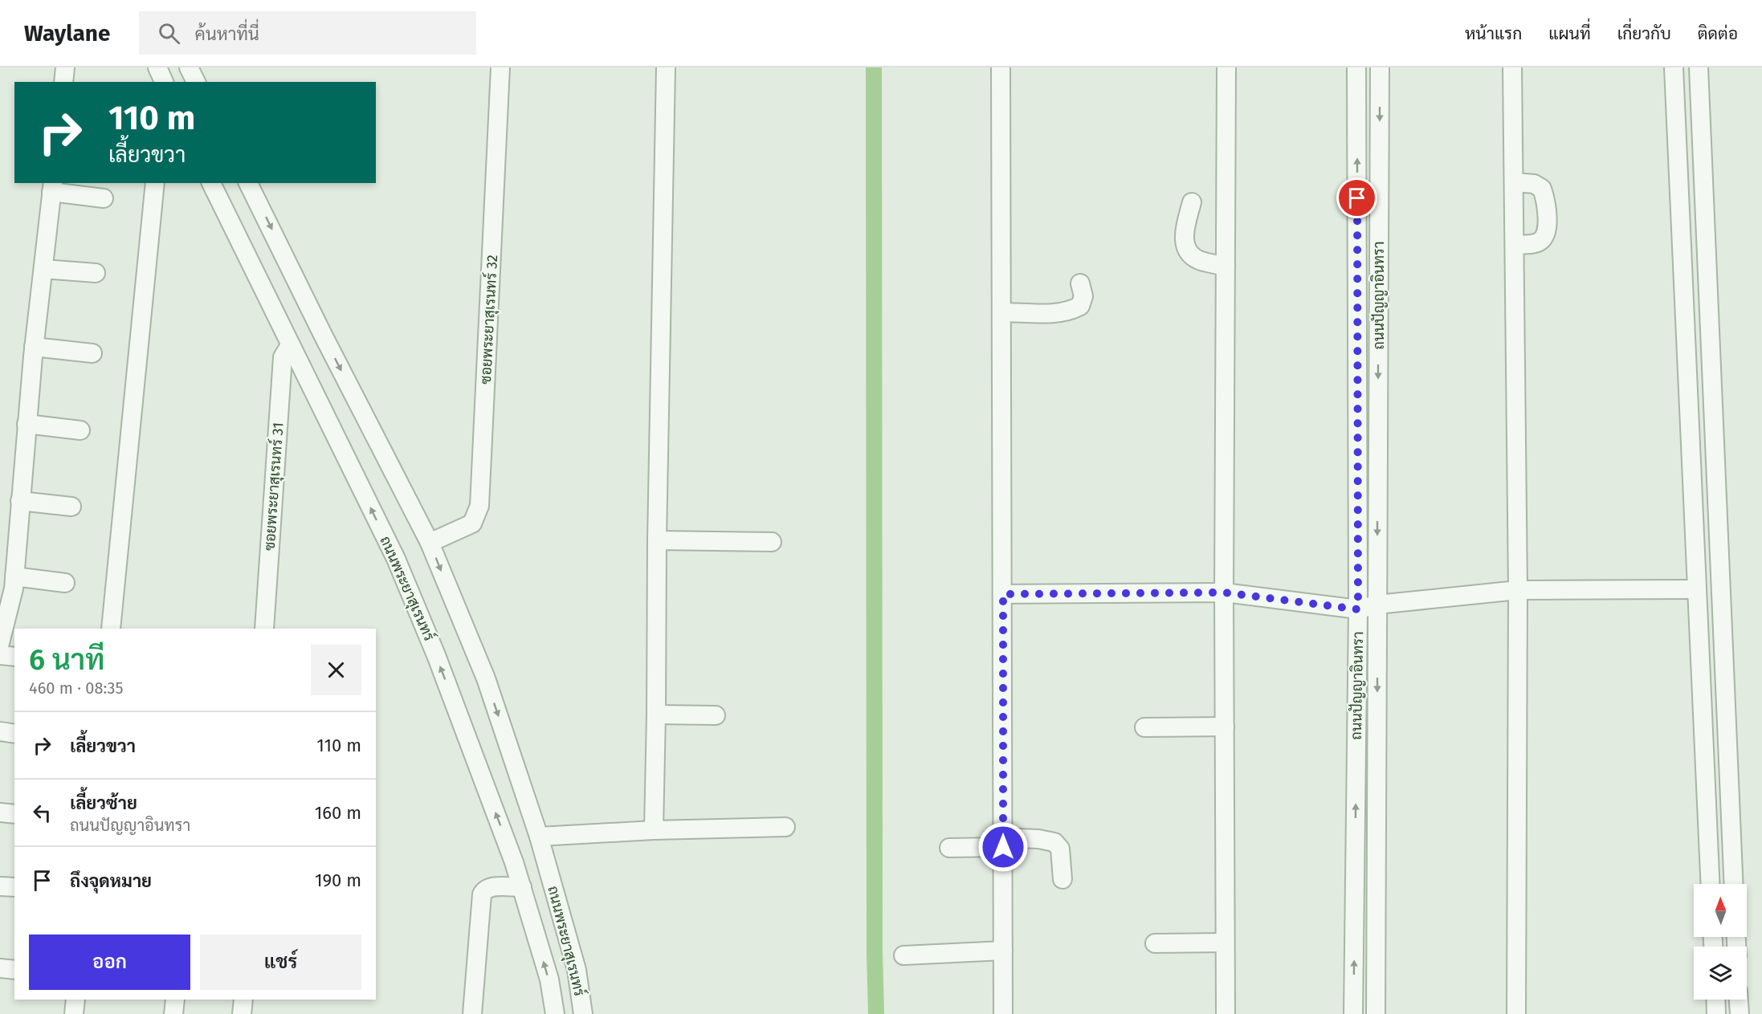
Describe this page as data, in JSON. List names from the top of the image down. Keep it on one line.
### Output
{"streets":{"street":["ถนนปัญญาอินทรา","ซอยพระยาสุเรนทร์ 32","ซอยพระยาสุเรนทร์ 31","ถนนพระยาสุเรนทร์"]},"crossings":[["ซอยพระยาสุเรนทร์ 32","ถนนพระยาสุเรนทร์"],["ซอยพระยาสุเรนทร์ 31","ถนนพระยาสุเรนทร์"]],"north":"top","page":{"header":"Waylane","search":"ค้นหาที่นี่","nav":["หน้าแรก","แผนที่","เกี่ยวกับ","ติดต่อ"],"turn":["110 m","เลี้ยวขวา"],"heading":["6 นาที","460 m · 08:35"],"list":[{"name":"เลี้ยวขวา","value":"110 m"},{"name":"เลี้ยวซ้าย","note":"ถนนปัญญาอินทรา","value":"160 m"},{"name":"ถึงจุดหมาย","value":"190 m"}],"buttons":["ออก","แชร์"]}}
